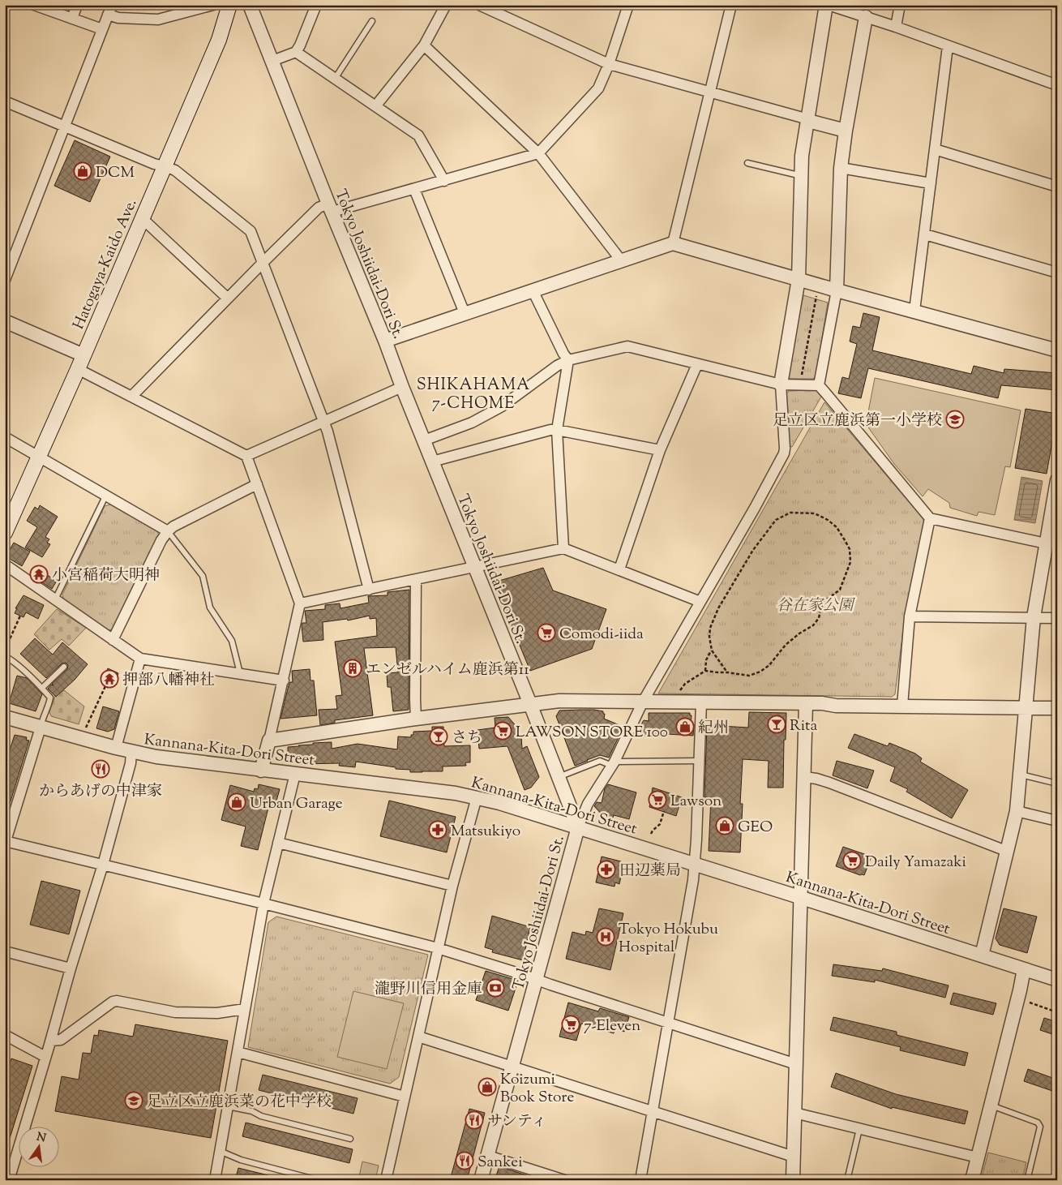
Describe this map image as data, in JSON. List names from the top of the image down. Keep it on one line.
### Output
{"streets":{"main road":["Hatogaya-Kaido Ave."],"street":["Tokyo Joshiidai-Dori St.","Kannana-Kita-Dori Street"]},"crossings":[["Tokyo Joshiidai-Dori St.","Kannana-Kita-Dori Street"]],"districts":["SHIKAHAMA 7-CHOME"],"parks":["谷在家公園"],"places":{"shop":["DCM","紀州","Urban Garage","GEO","Koizumi Book Store"],"school or university":["足立区立鹿浜第一小学校","足立区立鹿浜菜の花中学校"],"temple":["小宮稲荷大明神","押部八幡神社"],"supermarket":["Comodi-iida","LAWSON STORE 100","Lawson","Daily Yamazaki","7-Eleven"],"building":["エンゼルハイム鹿浜第11"],"bar":["Rita","さち"],"restaurant":["からあげの中津家","サンティ","Sankei"],"pharmacy":["Matsukiyo","田辺薬局"],"hospital":["Tokyo Hokubu Hospital"],"bank":["瀧野川信用金庫"]},"north":"top"}
